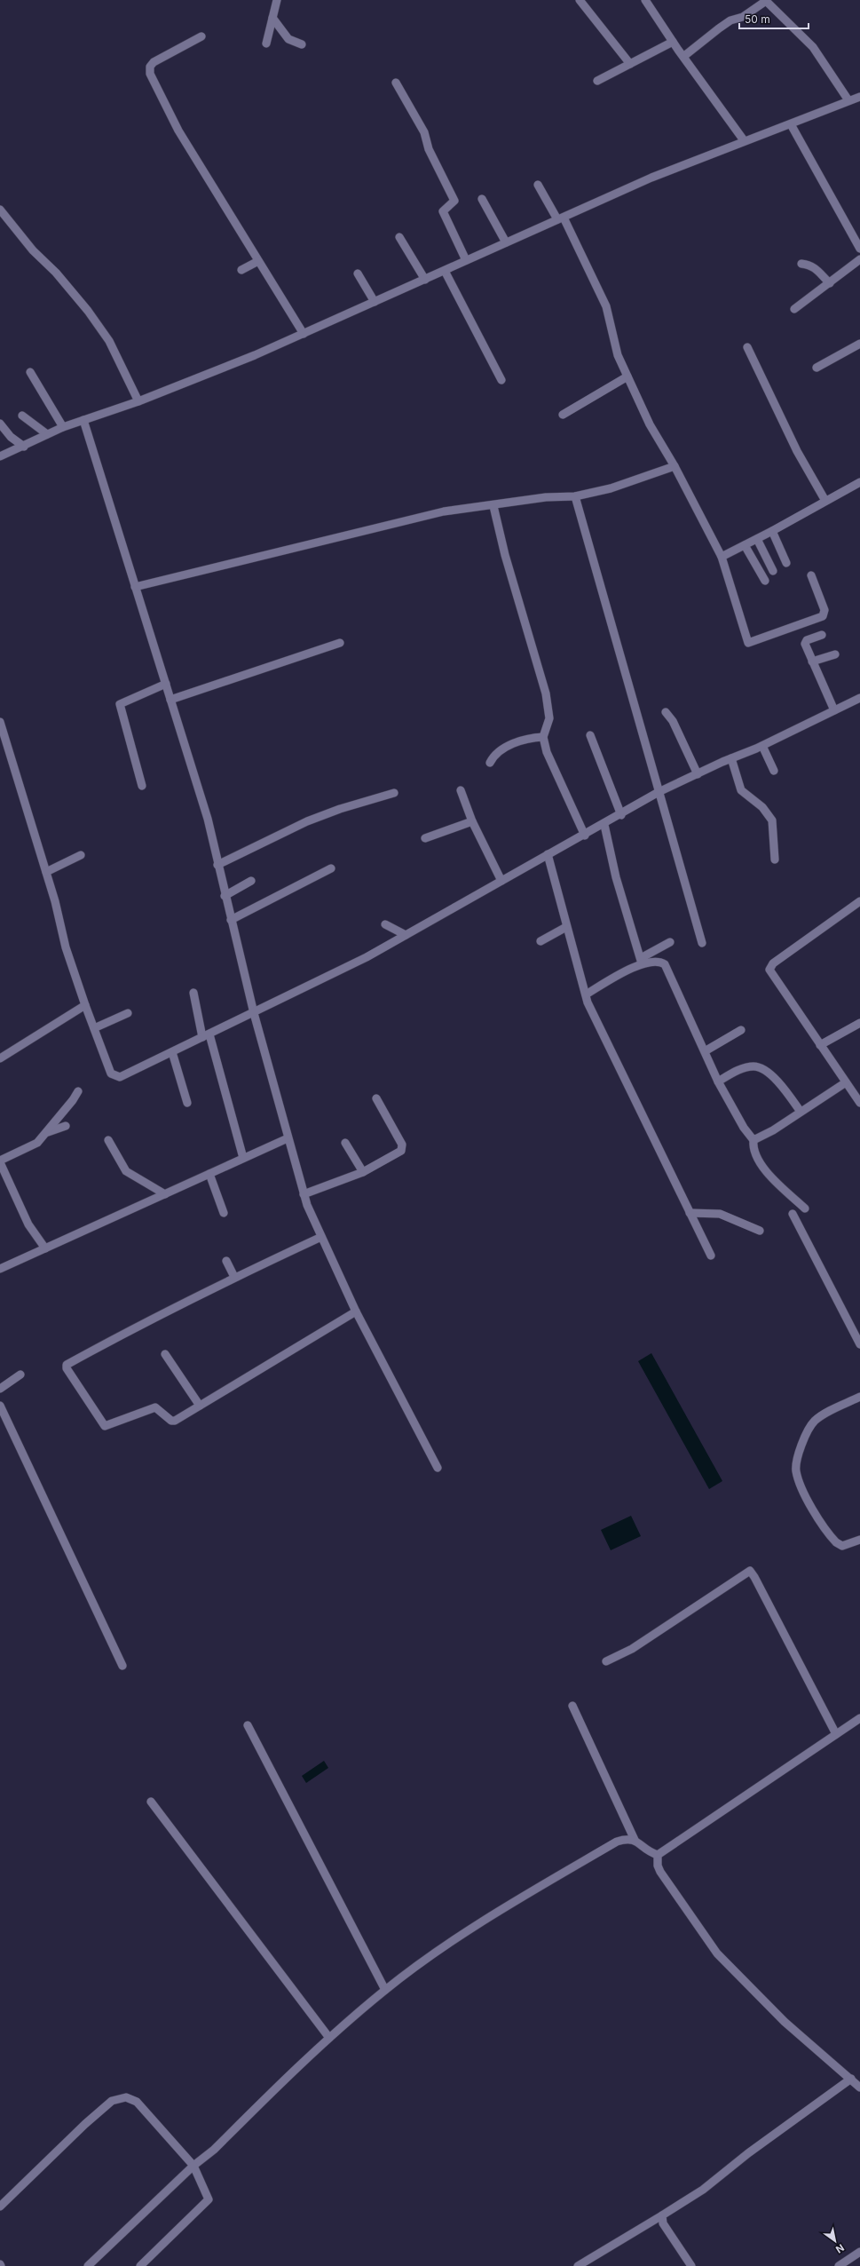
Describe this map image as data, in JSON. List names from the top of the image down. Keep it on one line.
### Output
{"scale_bar":"50 m","north":"bottom right"}
